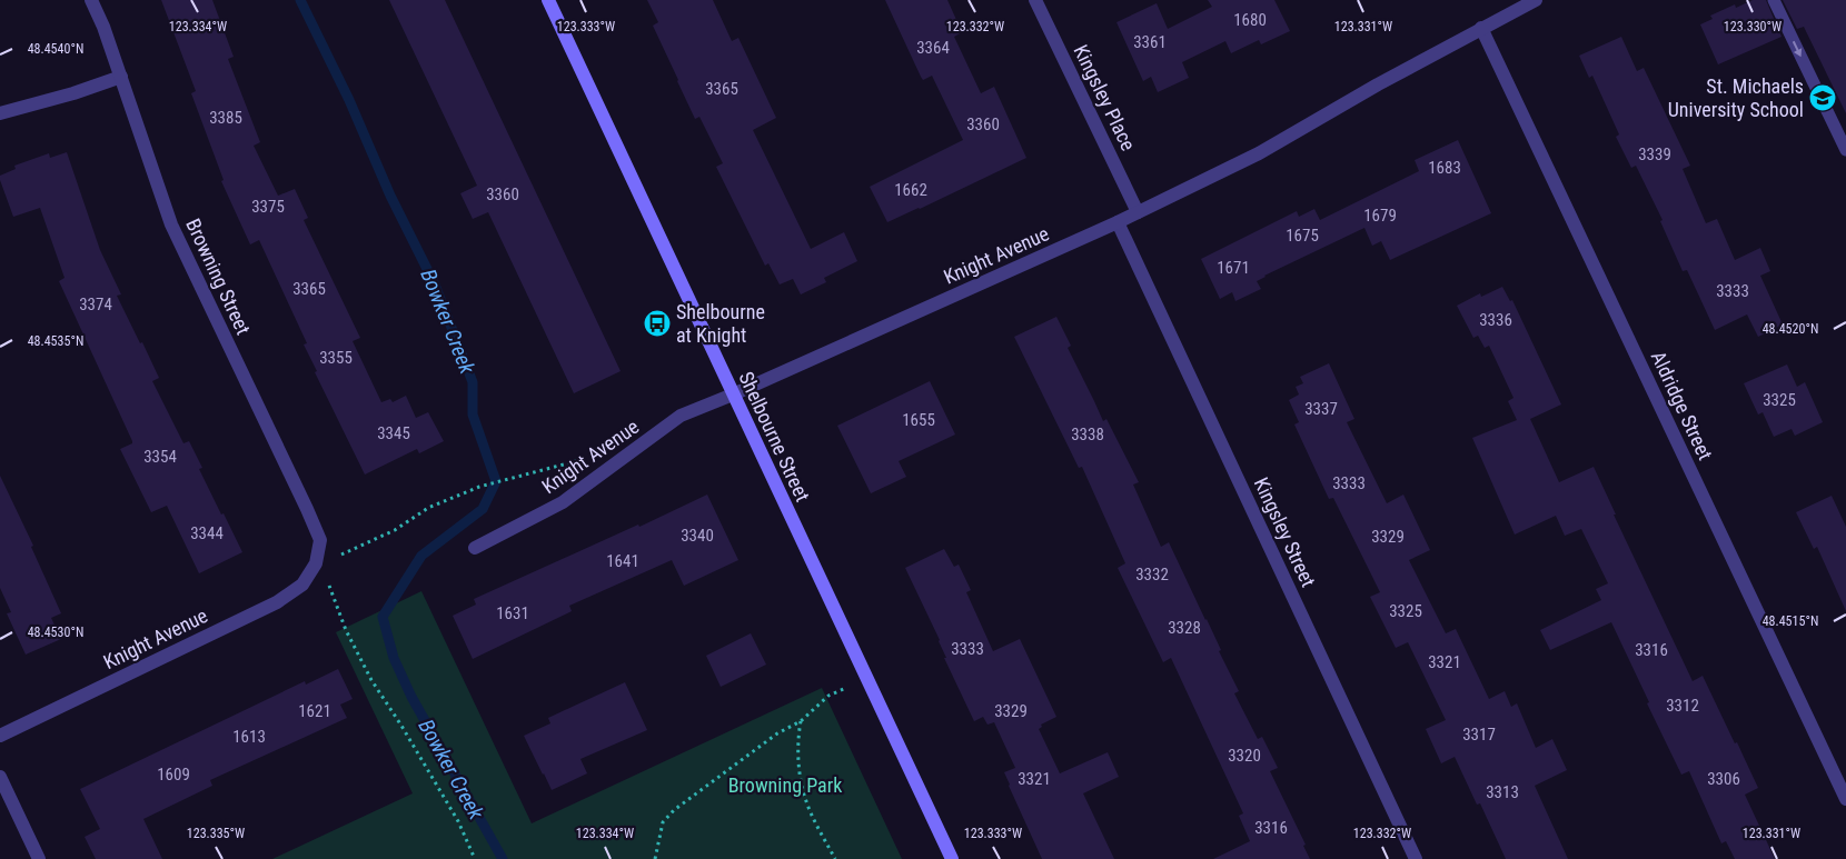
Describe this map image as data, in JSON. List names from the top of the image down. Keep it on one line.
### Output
{"streets":{"main road":["Shelbourne Street"],"street":["Kingsley Place","Knight Avenue","Browning Street","Aldridge Street","Kingsley Street"]},"crossings":[["Kingsley Place","Knight Avenue"],["Knight Avenue","Browning Street"],["Knight Avenue","Aldridge Street"],["Knight Avenue","Shelbourne Street"],["Knight Avenue","Kingsley Street"]],"water":["Bowker Creek"],"parks":["Browning Park"],"places":{"school or university":["St. Michaels University School"],"bus stop":["Shelbourne at Knight"]},"house_numbers":["1680","3361","3364","3365","3385","3360","3339","1683","1662","3360","3375","1679","1675","1671","3365","3333","3374","3336","3355","3325","3337","1655","3345","3338","3354","3333","3344","3340","3329","1641","3332","3325","1631","3328","3333","3316","3321","3312","1621","3329","3317","1613","3320","1609","3321","3306","3313","3316"],"coordinates":["123.334°W","123.333°W","123.332°W","123.331°W","123.330°W","48.4540°N","48.4520°N","48.4535°N","48.4515°N","48.4530°N","123.335°W"]}
